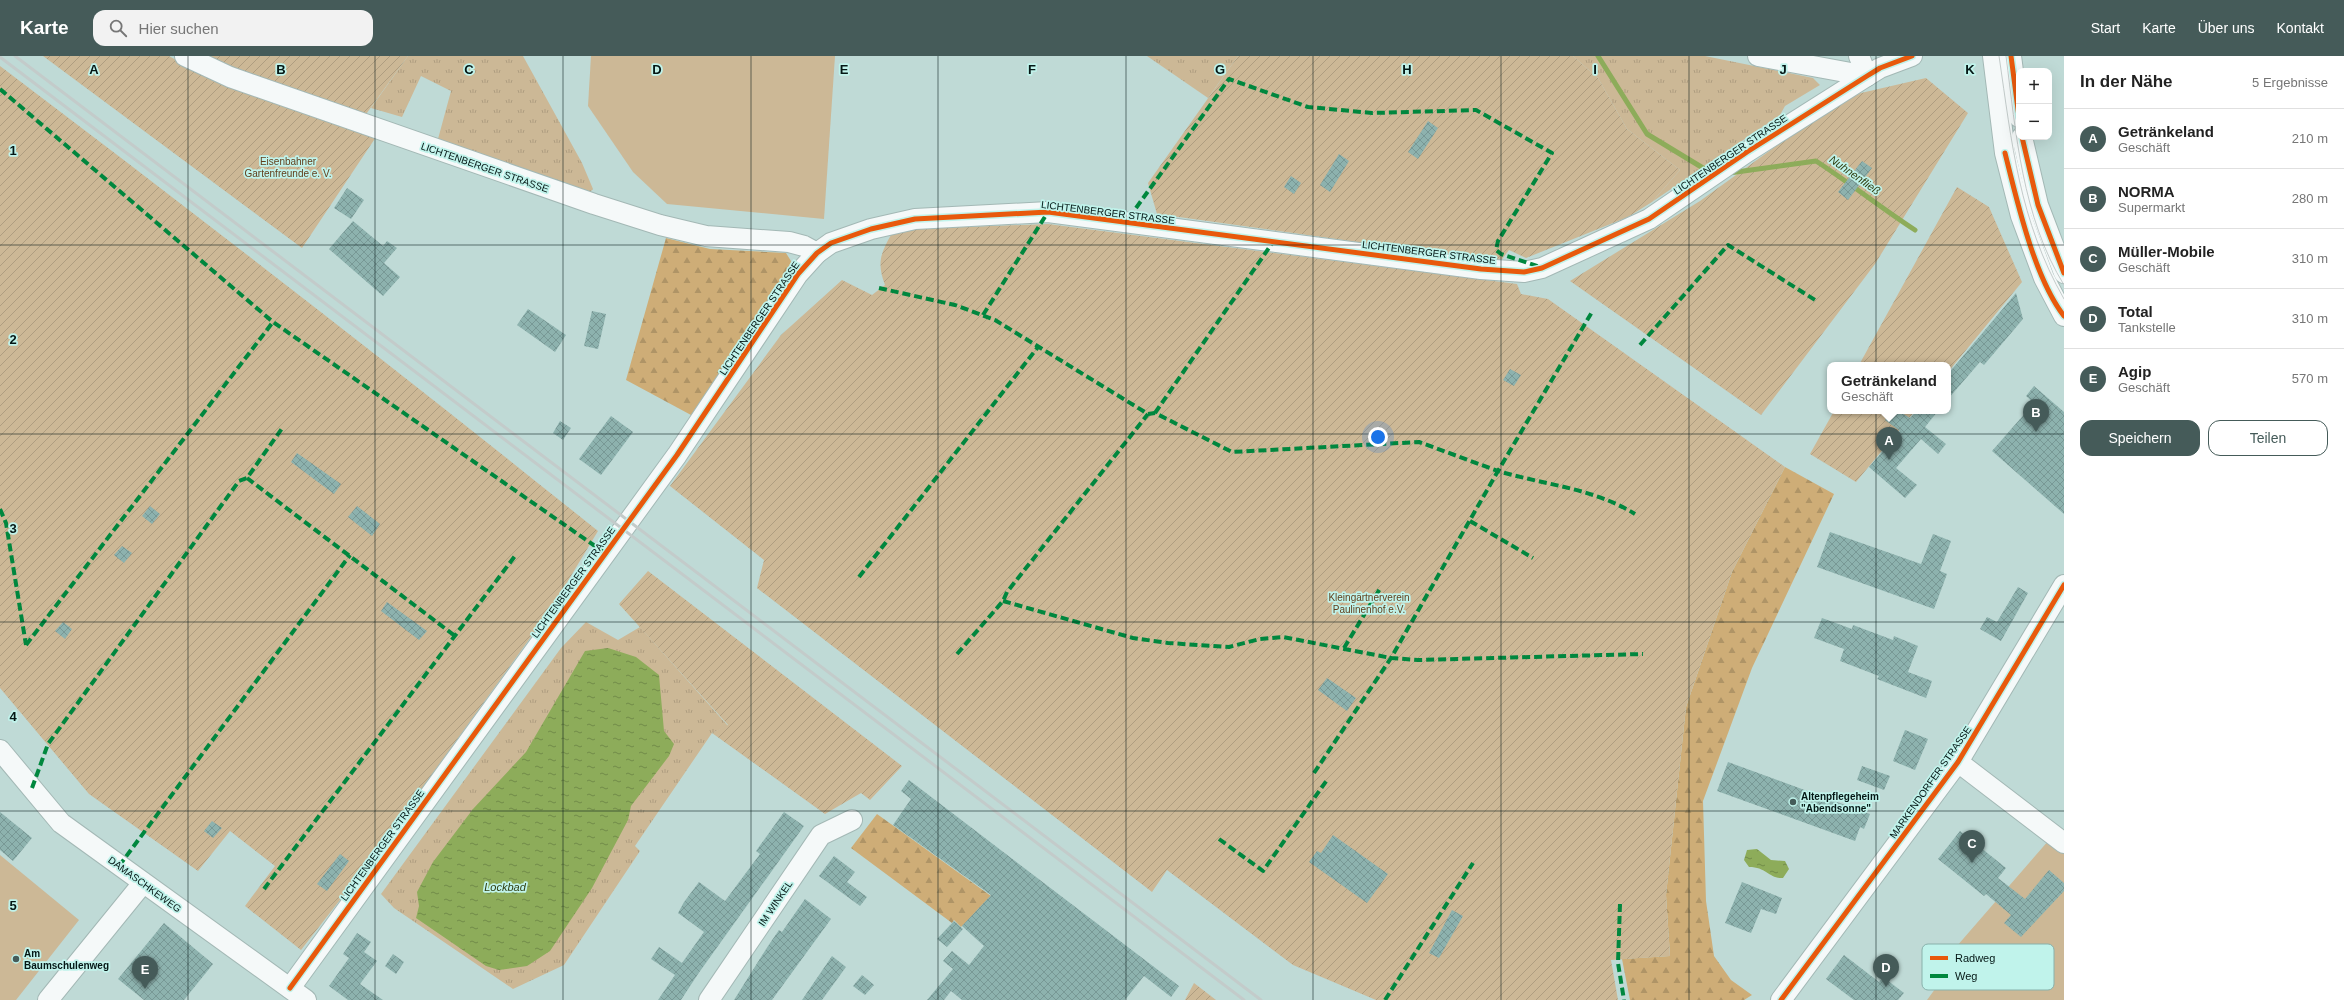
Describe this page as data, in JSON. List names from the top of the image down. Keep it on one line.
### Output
{"streets":{"street":["LICHTENBERGER STRASSE","MARKENDORFER STRASSE","DAMASCHKEWEG","IM WINKEL"]},"crossings":[["LICHTENBERGER STRASSE","DAMASCHKEWEG"]],"water":["Nuhnenfließ","Lockbad"],"parks":["Eisenbahner Gartenfreunde e. V.","Kleingärtnerverein Paulinenhof e.V."],"places":["Altenpflegeheim \"Abendsonne\"","Am Baumschulenweg"],"legend":["Radweg","Weg"],"page":{"header":"Karte","search":"Hier suchen","nav":["Start","Karte","Über uns","Kontakt"],"heading":["In der Nähe","5 Ergebnisse"],"map_buttons":["+","−"],"list":[{"mark":"A","name":"Getränkeland","note":"Geschäft","value":"210 m"},{"mark":"B","name":"NORMA","note":"Supermarkt","value":"280 m"},{"mark":"C","name":"Müller-Mobile","note":"Geschäft","value":"310 m"},{"mark":"D","name":"Total","note":"Tankstelle","value":"310 m"},{"mark":"E","name":"Agip","note":"Geschäft","value":"570 m"}],"popup":["Getränkeland","Geschäft"],"pins":["B","A","C","D","E"],"buttons":["Speichern","Teilen"]},"grid":{"columns":["A","B","C","D","E","F","G","H","I","J","K"],"rows":["1","2","3","4","5"]}}
